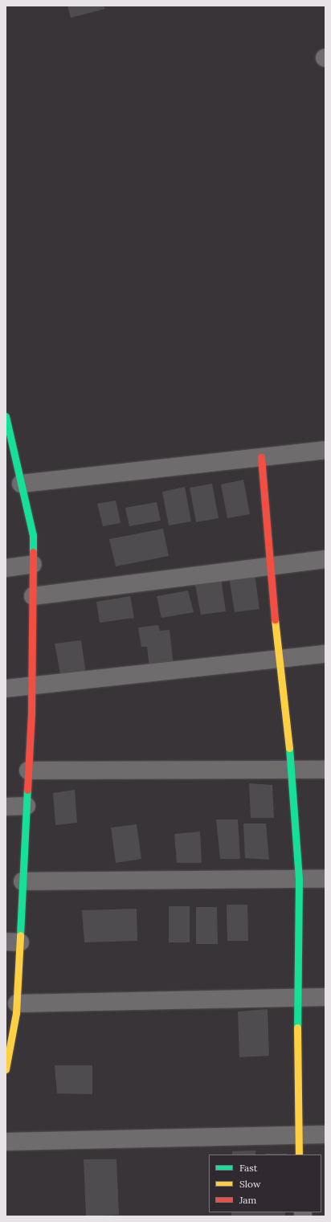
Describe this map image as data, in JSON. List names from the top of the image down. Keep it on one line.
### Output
{"legend":["Fast","Slow","Jam"]}
